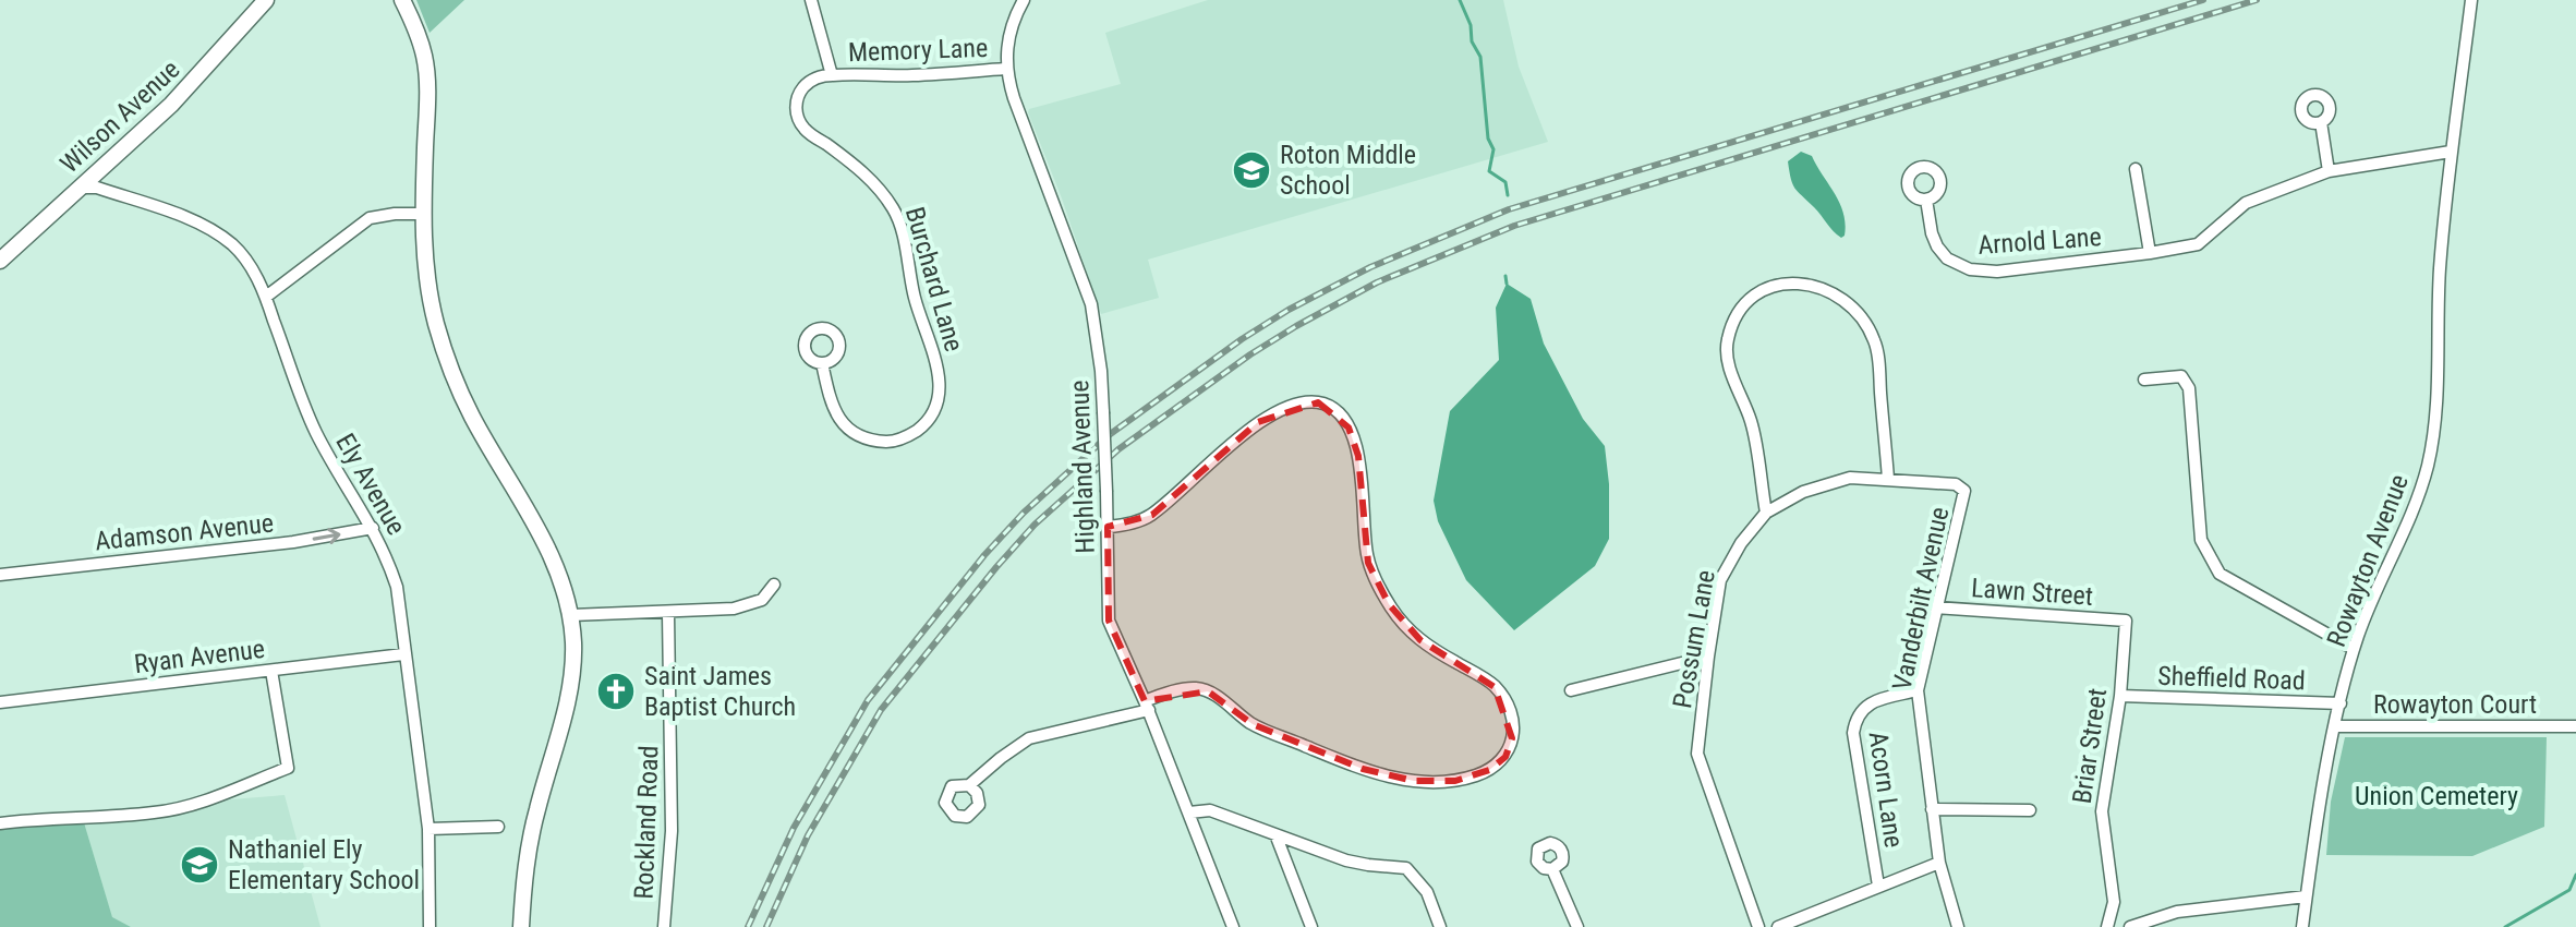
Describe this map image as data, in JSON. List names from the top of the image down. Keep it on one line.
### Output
{"streets":{"main road":["Wilson Avenue"],"street":["Memory Lane","Arnold Lane","Burchard Lane","Highland Avenue","Ely Avenue","Adamson Avenue","Rowayton Avenue","Lawn Street","Vanderbilt Avenue","Possum Lane","Ryan Avenue","Sheffield Road","Rowayton Court","Briar Street","Acorn Lane","Rockland Road"]},"crossings":[["Memory Lane","Burchard Lane"],["Memory Lane","Highland Avenue"],["Wilson Avenue","Ely Avenue"],["Arnold Lane","Rowayton Avenue"],["Ely Avenue","Adamson Avenue"],["Ely Avenue","Ryan Avenue"],["Rowayton Avenue","Sheffield Road"],["Rowayton Avenue","Rowayton Court"],["Lawn Street","Vanderbilt Avenue"],["Lawn Street","Briar Street"],["Vanderbilt Avenue","Possum Lane"],["Vanderbilt Avenue","Acorn Lane"],["Sheffield Road","Briar Street"]],"one_way":["Adamson Avenue"],"parks":["Union Cemetery"],"places":{"school or university":["Roton Middle School","Nathaniel Ely Elementary School"],"church":["Saint James Baptist Church"]}}
